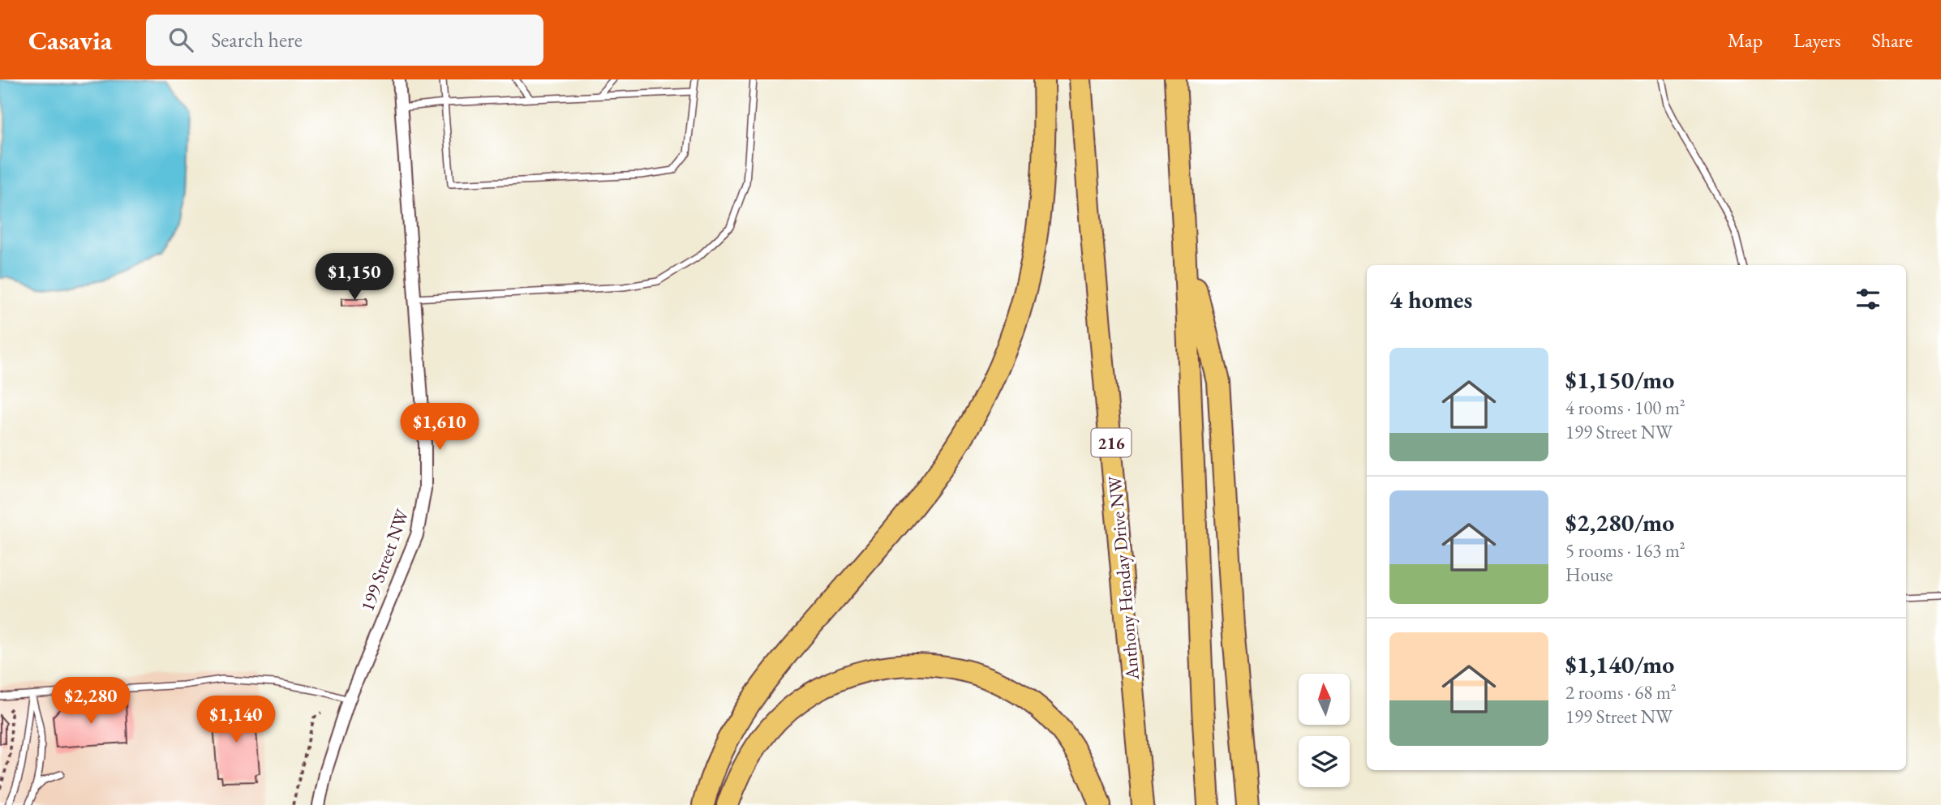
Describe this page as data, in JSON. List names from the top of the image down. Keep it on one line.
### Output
{"streets":{"highway":["216","Anthony Henday Drive NW"],"street":["199 Street NW"]},"north":"top","page":{"header":"Casavia","search":"Search here","nav":["Map","Layers","Share"],"price":["$1,150","$1,610","$2,280","$1,140"],"heading":"4 homes","list":[{"name":"$1,150/mo","note":"4 rooms · 100 m² · 199 Street NW"},{"name":"$2,280/mo","note":"5 rooms · 163 m² · House"},{"name":"$1,140/mo","note":"2 rooms · 68 m² · 199 Street NW"}]}}
